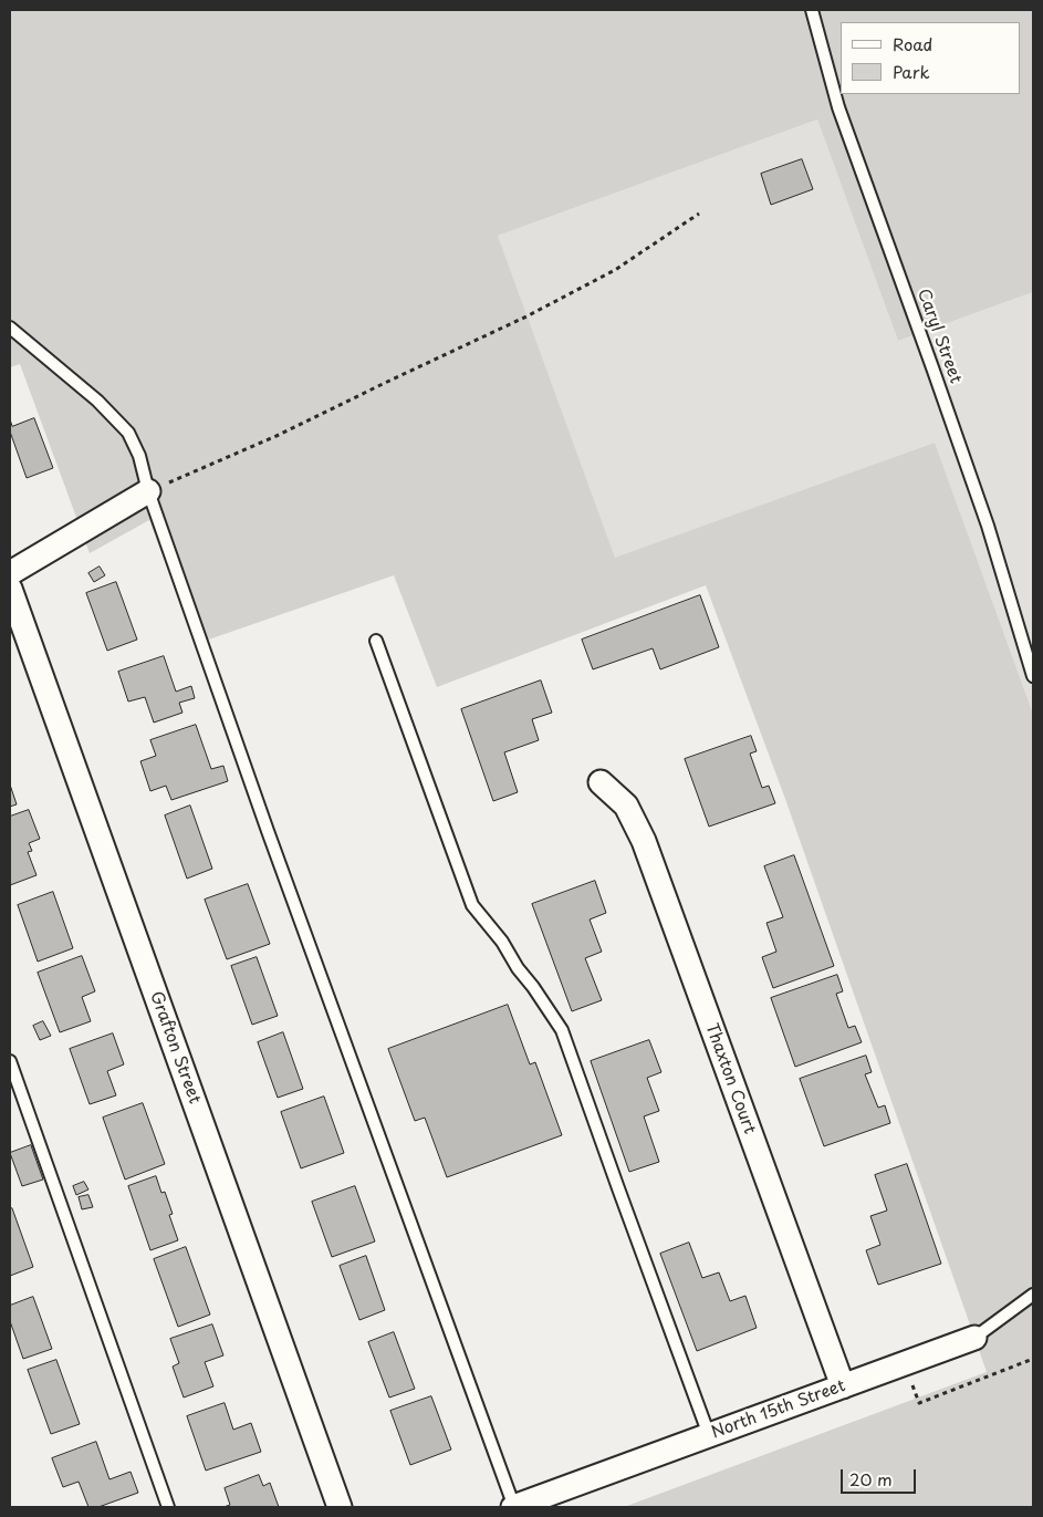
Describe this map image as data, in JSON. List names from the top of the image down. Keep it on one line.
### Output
{"streets":{"street":["Grafton Street","Thaxton Court","North 15th Street"],"lane":["Caryl Street"]},"crossings":[["Thaxton Court","North 15th Street"]],"legend":["Road","Park"],"scale_bar":"20 m"}
